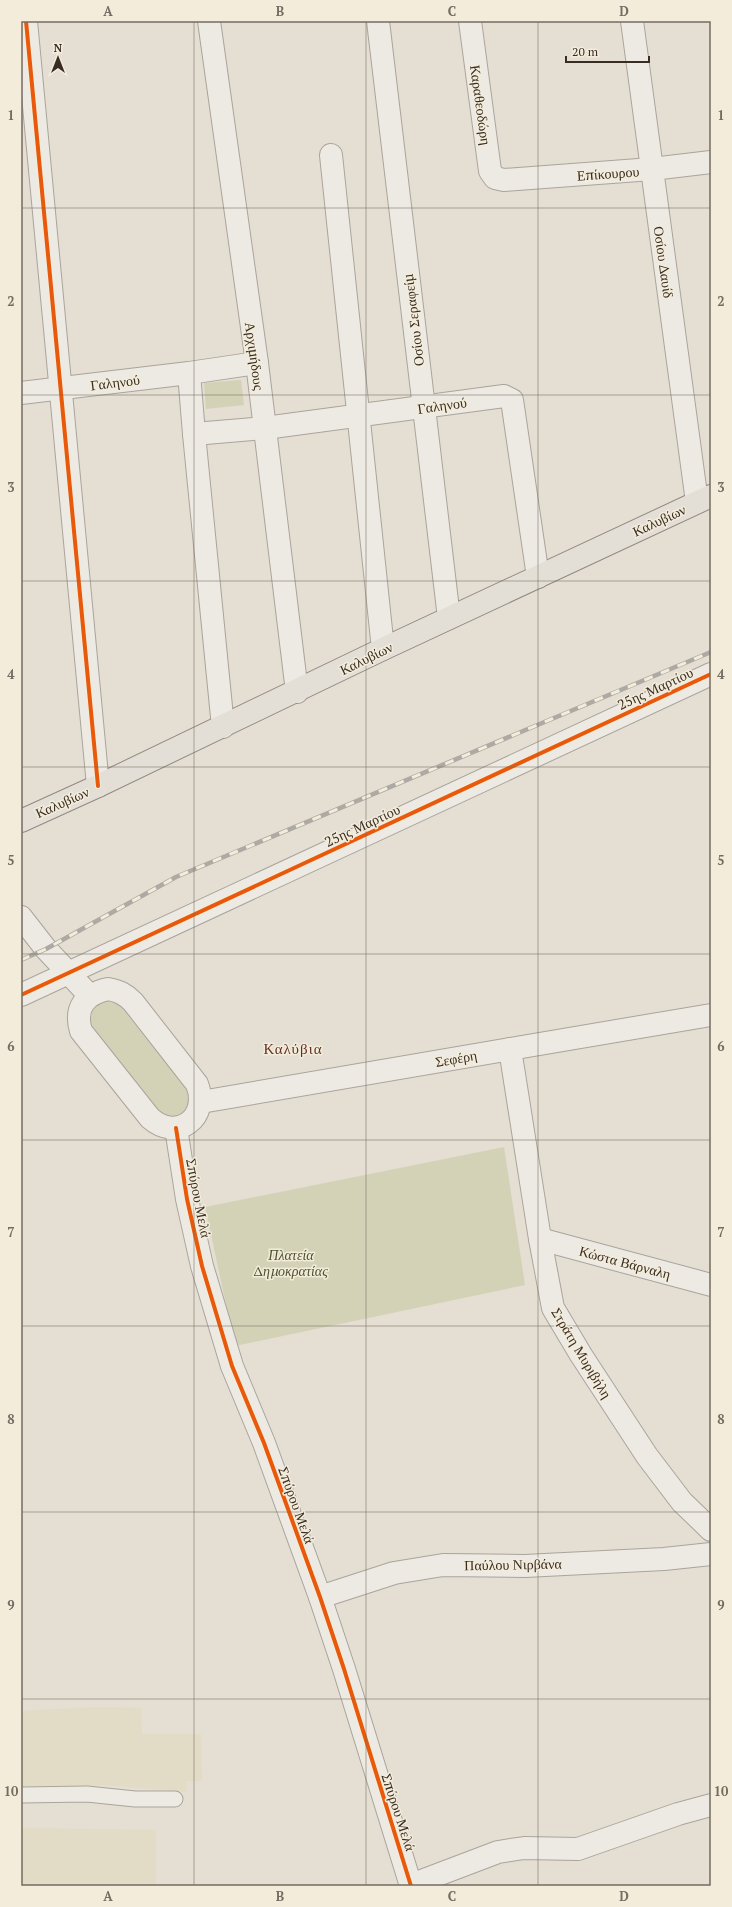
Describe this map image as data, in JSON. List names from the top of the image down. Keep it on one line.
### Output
{"streets":{"main road":["Καλυβίων"],"street":["Καραθεοδώρη","Επίκουρου","Οσίου Δαυίδ","Οσίου Σεραφείμ","Αρχιμήδους","Γαληνού","25ης Μαρτίου","Σεφέρη","Σπύρου Μελά","Κώστα Βάρναλη","Στράτη Μυριβήλη","Παύλου Νιρβάνα"]},"crossings":[["Καραθεοδώρη","Επίκουρου"],["Επίκουρου","Οσίου Δαυίδ"],["Οσίου Δαυίδ","Καλυβίων"],["Οσίου Σεραφείμ","Γαληνού"],["Οσίου Σεραφείμ","Καλυβίων"],["Αρχιμήδους","Γαληνού"],["Αρχιμήδους","Καλυβίων"],["Γαληνού","Καλυβίων"],["Σεφέρη","Στράτη Μυριβήλη"],["Σπύρου Μελά","Παύλου Νιρβάνα"],["Κώστα Βάρναλη","Στράτη Μυριβήλη"]],"districts":["Καλύβια"],"parks":["Πλατεία Δημοκρατίας"],"scale_bar":"20 m","north":"top","grid":{"columns":["A","B","C","D"],"rows":["1","2","3","4","5","6","7","8","9","10"]}}
